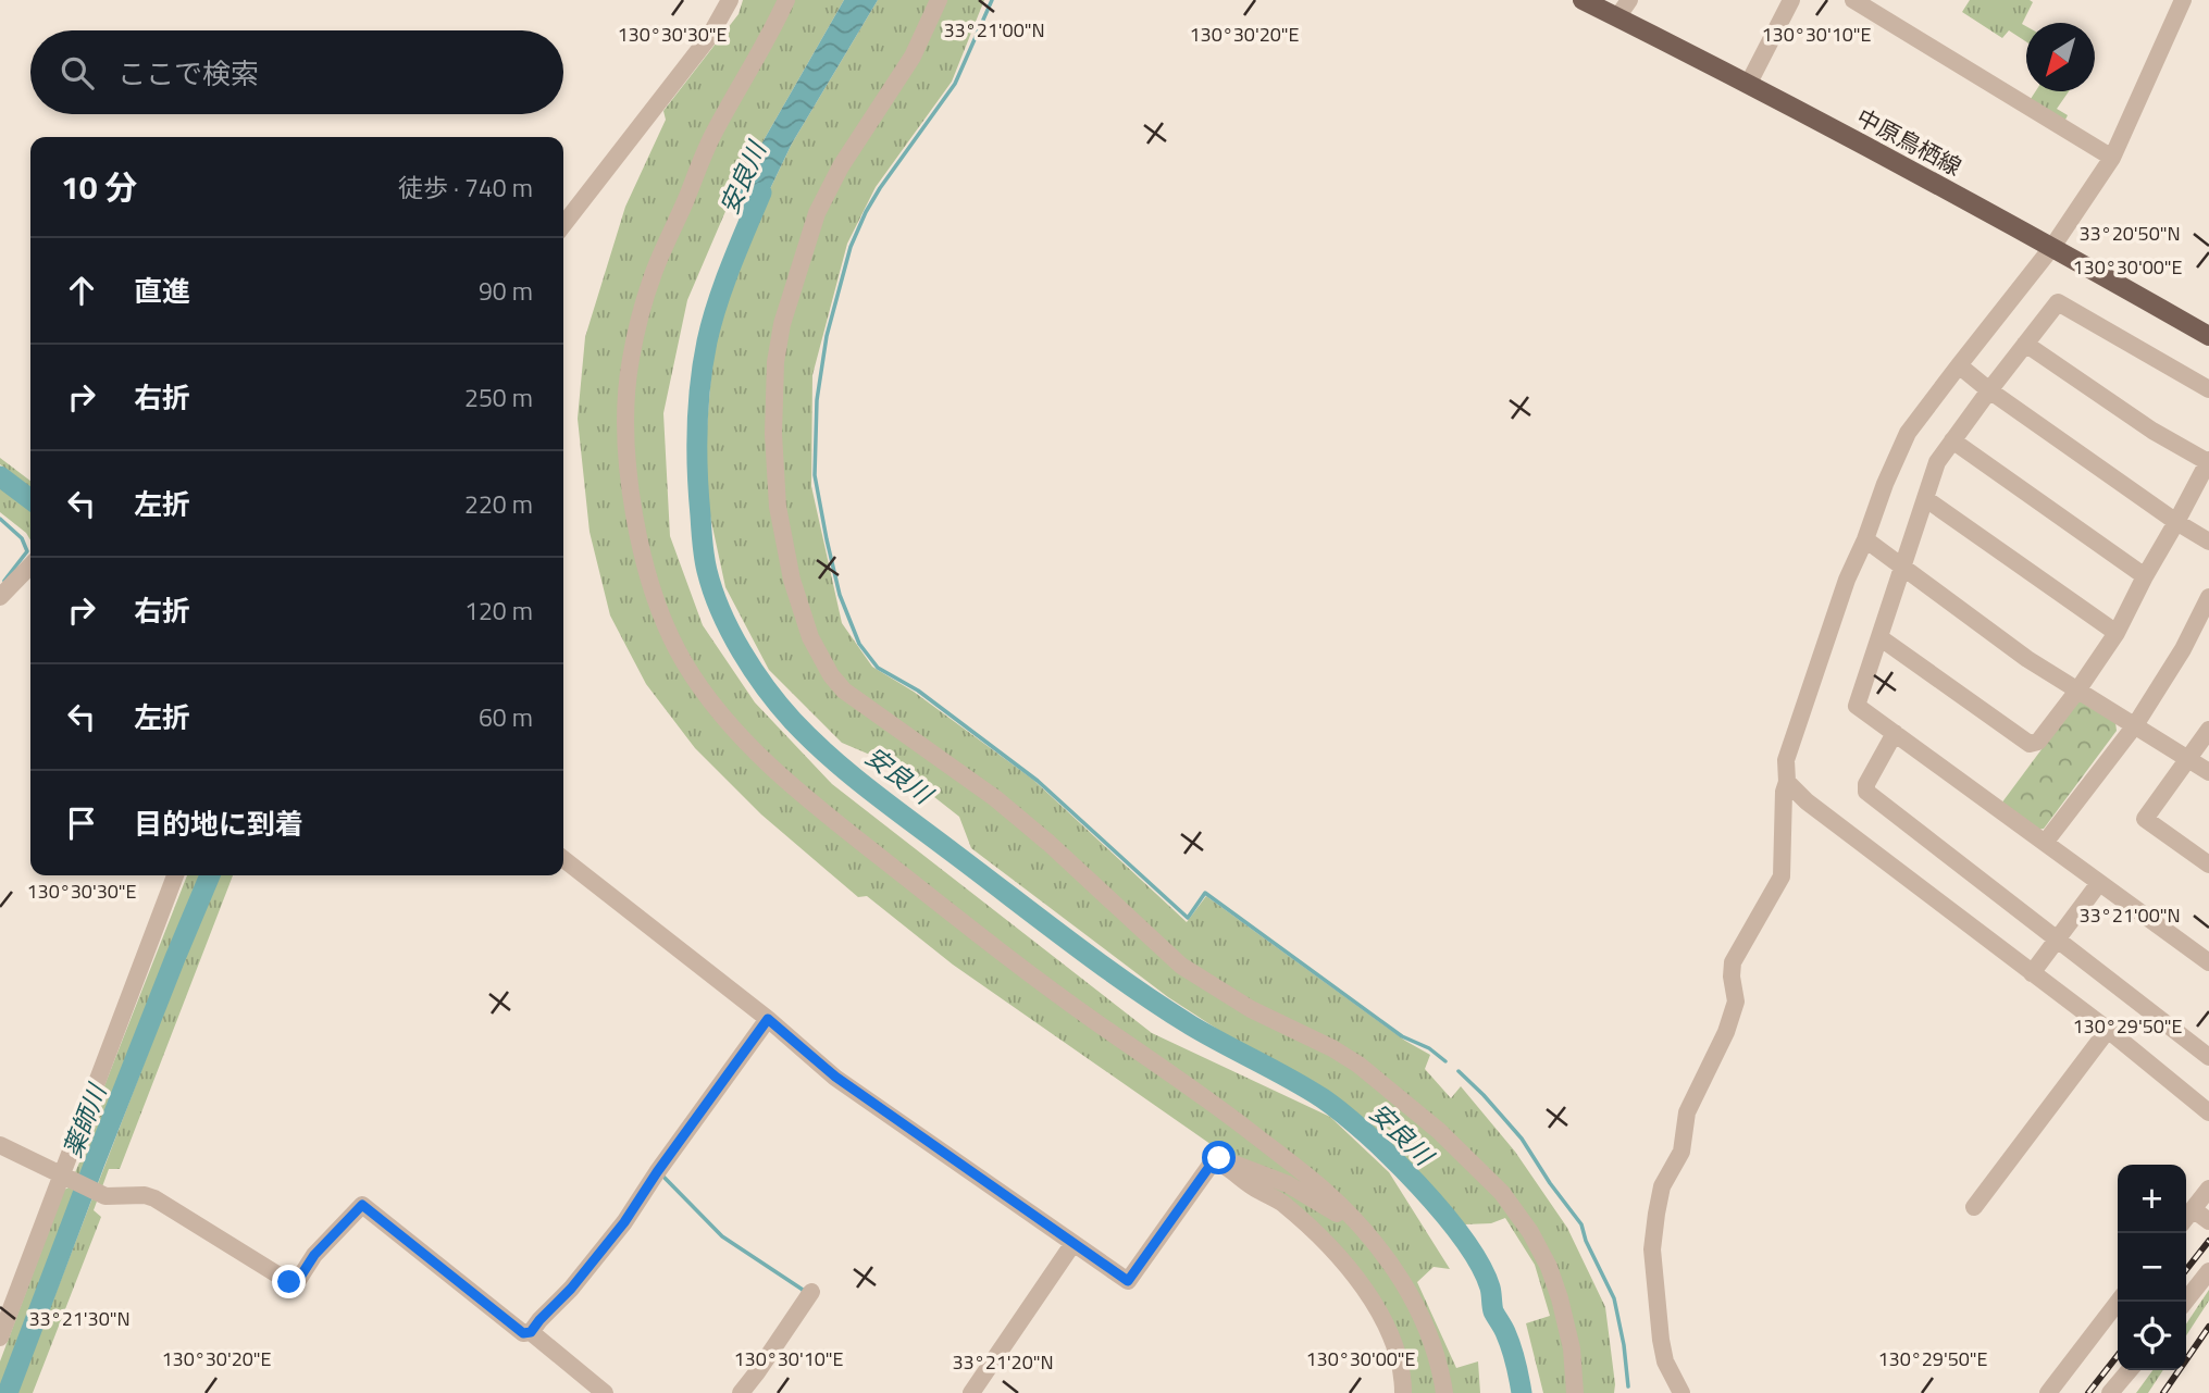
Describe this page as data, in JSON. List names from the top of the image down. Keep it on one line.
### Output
{"streets":{"main road":["中原鳥栖線"]},"water":["安良川","薬師川"],"north":"bottom left","page":{"search":"ここで検索","heading":["10 分","徒歩 · 740 m"],"list":[["直進","90 m"],["右折","250 m"],["左折","220 m"],["右折","120 m"],["左折","60 m"],"目的地に到着"],"map_buttons":["+","−"]},"coordinates":["33°21'00\"N","130°30'30\"E","130°30'20\"E","130°30'10\"E","33°20'50\"N","130°30'00\"E","130°29'50\"E","33°21'30\"N","33°21'20\"N"]}
